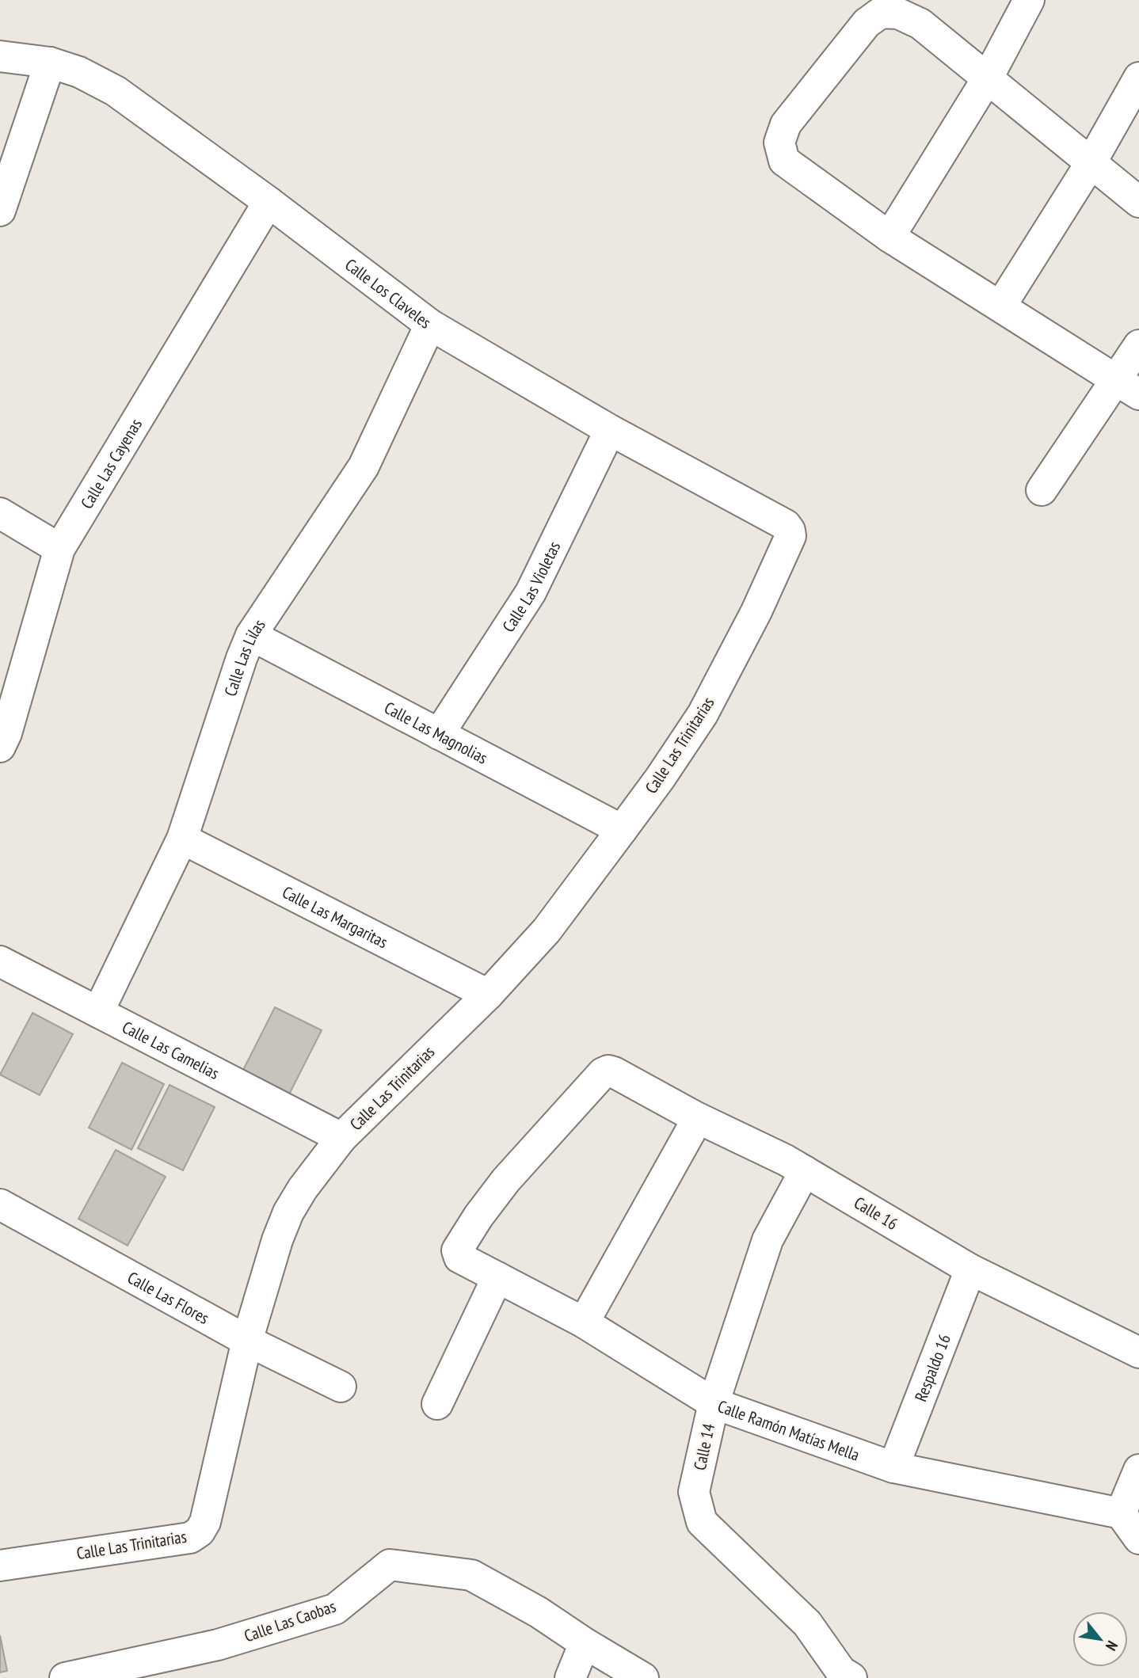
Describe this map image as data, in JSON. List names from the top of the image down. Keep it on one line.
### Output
{"streets":{"street":["Calle Los Claveles","Calle Las Cayenas","Calle Las Violetas","Calle Las Lilas","Calle Las Magnolias","Calle Las Trinitarias","Calle Las Margaritas","Calle Las Camelias","Calle 16","Calle Las Flores","Respaldo 16","Calle Ramón Matías Mella","Calle 14","Calle Las Caobas"]},"crossings":[["Calle Los Claveles","Calle Las Cayenas"],["Calle Los Claveles","Calle Las Violetas"],["Calle Los Claveles","Calle Las Lilas"],["Calle Los Claveles","Calle Las Trinitarias"],["Calle Las Violetas","Calle Las Magnolias"],["Calle Las Lilas","Calle Las Magnolias"],["Calle Las Lilas","Calle Las Margaritas"],["Calle Las Lilas","Calle Las Camelias"],["Calle Las Magnolias","Calle Las Trinitarias"],["Calle Las Trinitarias","Calle Las Margaritas"],["Calle Las Trinitarias","Calle Las Camelias"],["Calle Las Trinitarias","Calle Las Flores"],["Calle 16","Respaldo 16"],["Calle 16","Calle Ramón Matías Mella"],["Calle 16","Calle 14"],["Respaldo 16","Calle Ramón Matías Mella"],["Calle Ramón Matías Mella","Calle 14"]],"north":"bottom right"}
